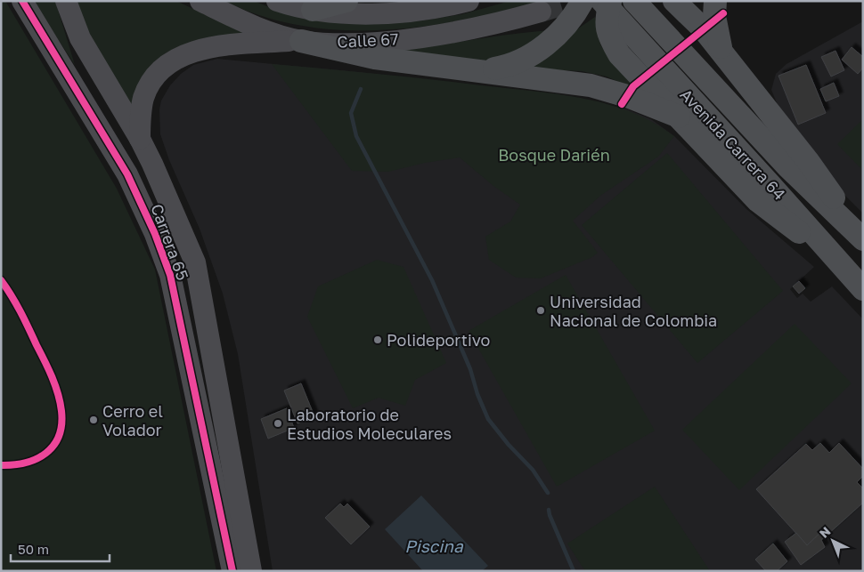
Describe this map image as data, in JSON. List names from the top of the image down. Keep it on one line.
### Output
{"streets":{"main road":["Calle 67","Avenida Carrera 64","Carrera 65"]},"water":["Piscina"],"parks":["Bosque Darién"],"places":["Universidad Nacional de Colombia","Polideportivo","Cerro el Volador","Laboratorio de Estudios Moleculares"],"scale_bar":"50 m","north":"top left"}
